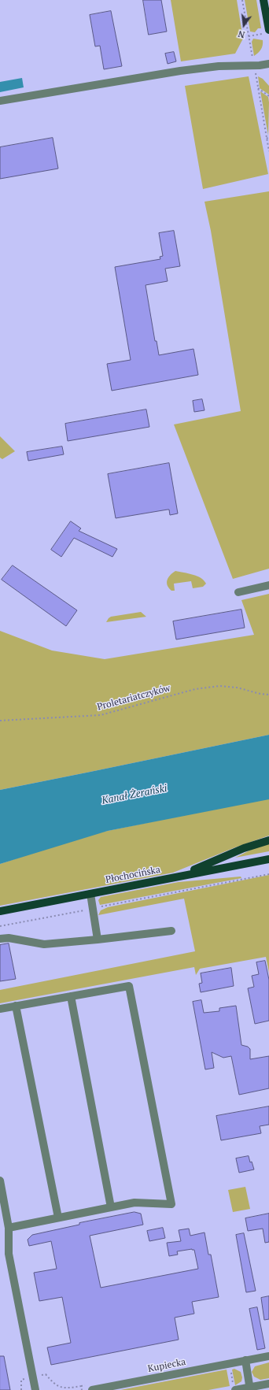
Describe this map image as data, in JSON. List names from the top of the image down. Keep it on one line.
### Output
{"streets":{"main road":["Płochocińska"],"street":["Kupiecka"],"path":["Proletariatczyków"]},"water":["Kanał Żerański"],"north":"bottom"}
